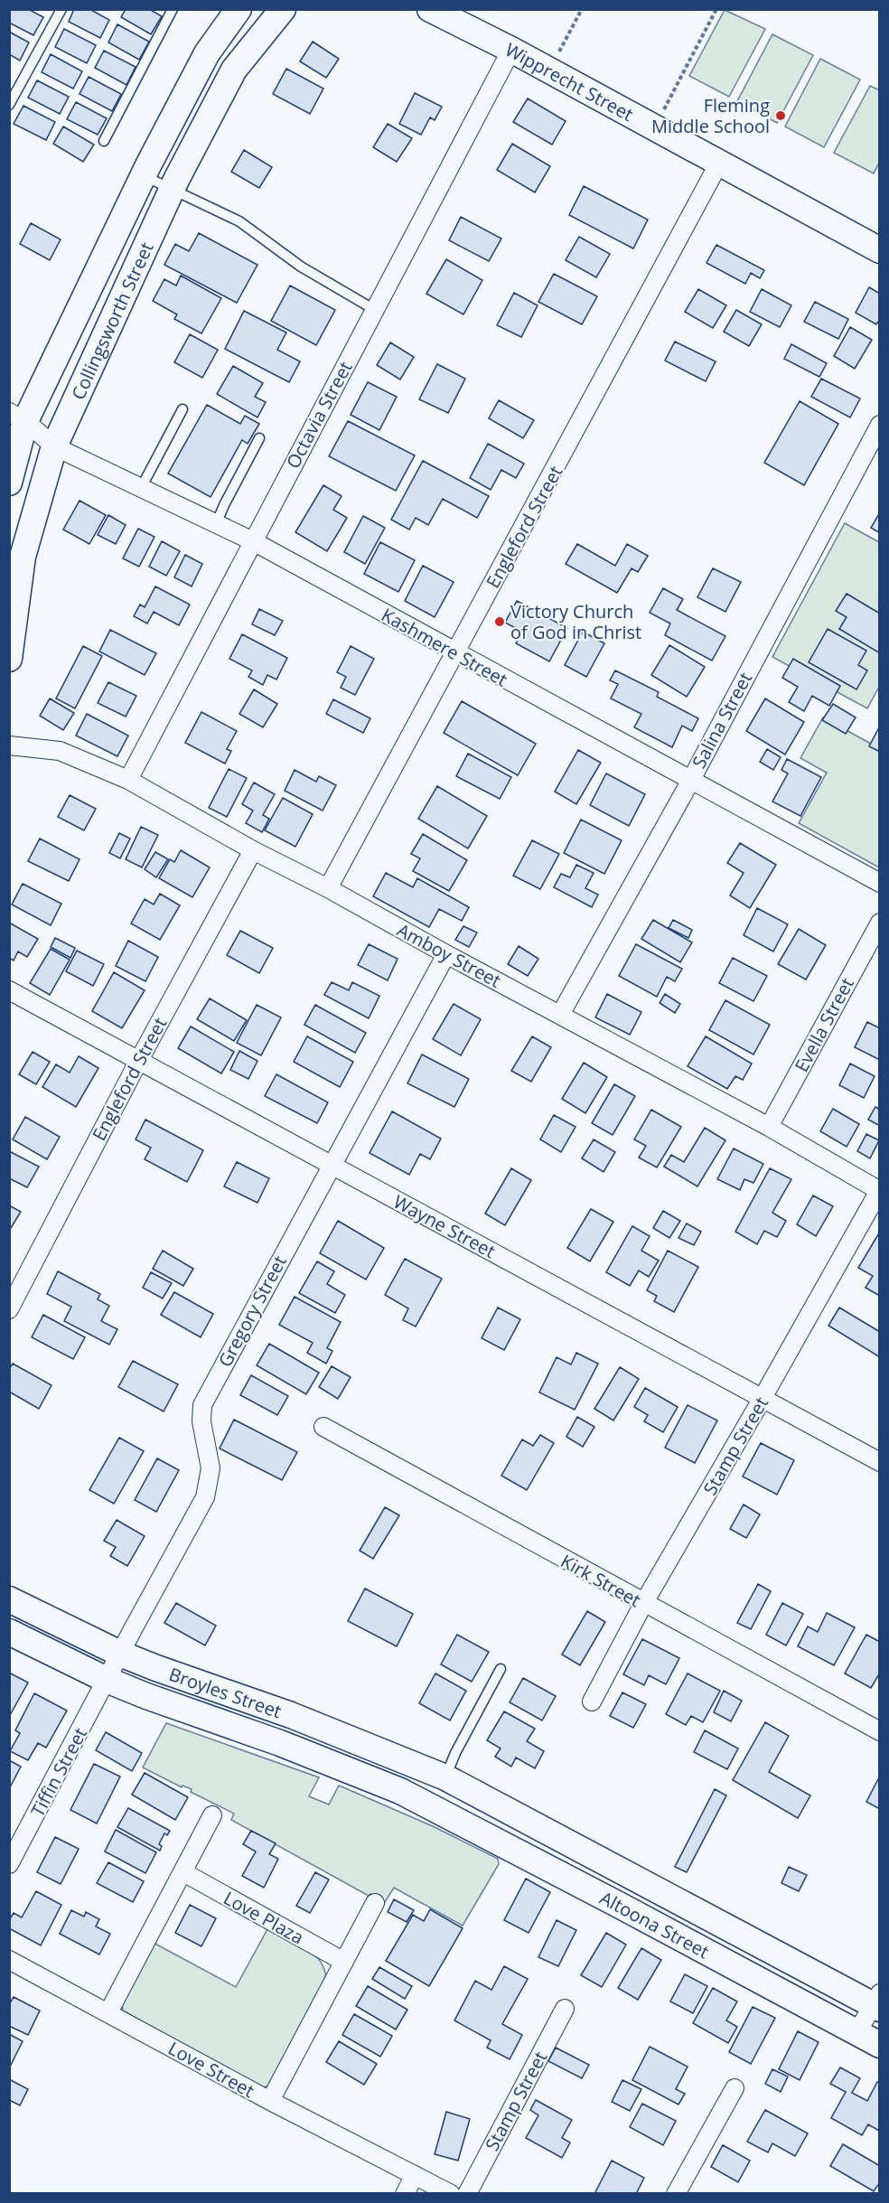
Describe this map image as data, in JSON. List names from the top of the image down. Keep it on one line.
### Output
{"streets":{"main road":["Wipprecht Street","Collingsworth Street","Broyles Street","Altoona Street"],"street":["Octavia Street","Engleford Street","Kashmere Street","Salina Street","Amboy Street","Evella Street","Wayne Street","Gregory Street","Stamp Street","Kirk Street","Tiffin Street","Love Plaza","Love Street"]},"crossings":[["Wipprecht Street","Octavia Street"],["Wipprecht Street","Engleford Street"],["Collingsworth Street","Kashmere Street"],["Octavia Street","Kashmere Street"],["Octavia Street","Amboy Street"],["Engleford Street","Kashmere Street"],["Engleford Street","Amboy Street"],["Engleford Street","Wayne Street"],["Kashmere Street","Salina Street"],["Salina Street","Amboy Street"],["Amboy Street","Evella Street"],["Amboy Street","Gregory Street"],["Amboy Street","Stamp Street"],["Wayne Street","Gregory Street"],["Wayne Street","Stamp Street"],["Gregory Street","Broyles Street"],["Gregory Street","Tiffin Street"],["Stamp Street","Kirk Street"],["Broyles Street","Tiffin Street"],["Broyles Street","Altoona Street"]],"places":["Fleming Middle School","Victory Church of God in Christ"]}
